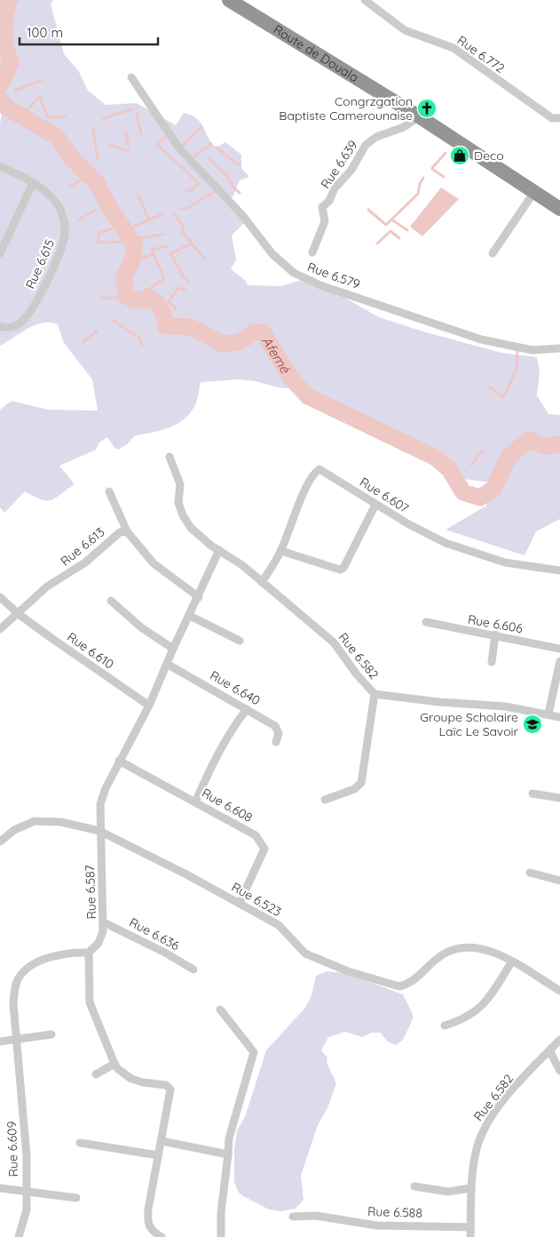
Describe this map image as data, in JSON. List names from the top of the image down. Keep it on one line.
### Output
{"streets":{"highway":["Route de Douala"],"street":["Rue 6.772","Rue 6.639","Rue 6.615","Rue 6.579","Rue 6.607","Rue 6.613","Rue 6.606","Rue 6.610","Rue 6.582","Rue 6.640","Rue 6.608","Rue 6.587","Rue 6.523","Rue 6.636","Rue 6.609","Rue 6.588"]},"crossings":[["Route de Douala","Rue 6.639"],["Rue 6.607","Rue 6.582"],["Rue 6.613","Rue 6.610"],["Rue 6.610","Rue 6.587"],["Rue 6.582","Rue 6.587"],["Rue 6.582","Rue 6.588"],["Rue 6.640","Rue 6.587"],["Rue 6.608","Rue 6.587"],["Rue 6.608","Rue 6.523"],["Rue 6.587","Rue 6.523"],["Rue 6.587","Rue 6.636"],["Rue 6.587","Rue 6.609"]],"water":["Afemé"],"places":{"church":["Congrzgation Baptiste Camerounaise"],"shop":["Deco"],"school or university":["Groupe Scholaire Laïc Le Savoir"]},"scale_bar":"100 m"}
